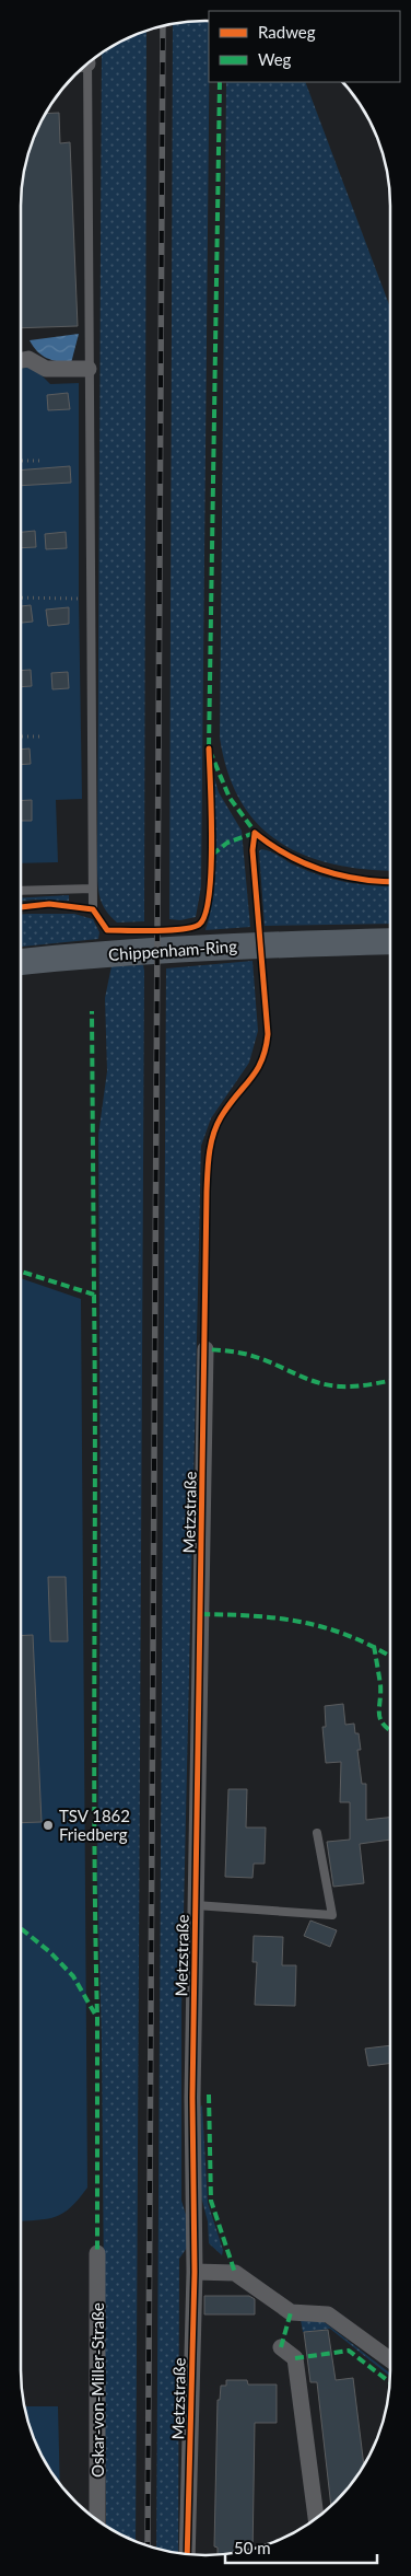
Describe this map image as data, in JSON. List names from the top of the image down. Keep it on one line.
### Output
{"streets":{"main road":["Chippenham-Ring"],"street":["Metzstraße","Oskar-von-Miller-Straße"]},"places":["TSV 1862 Friedberg"],"legend":["Radweg","Weg"],"scale_bar":"50 m"}
